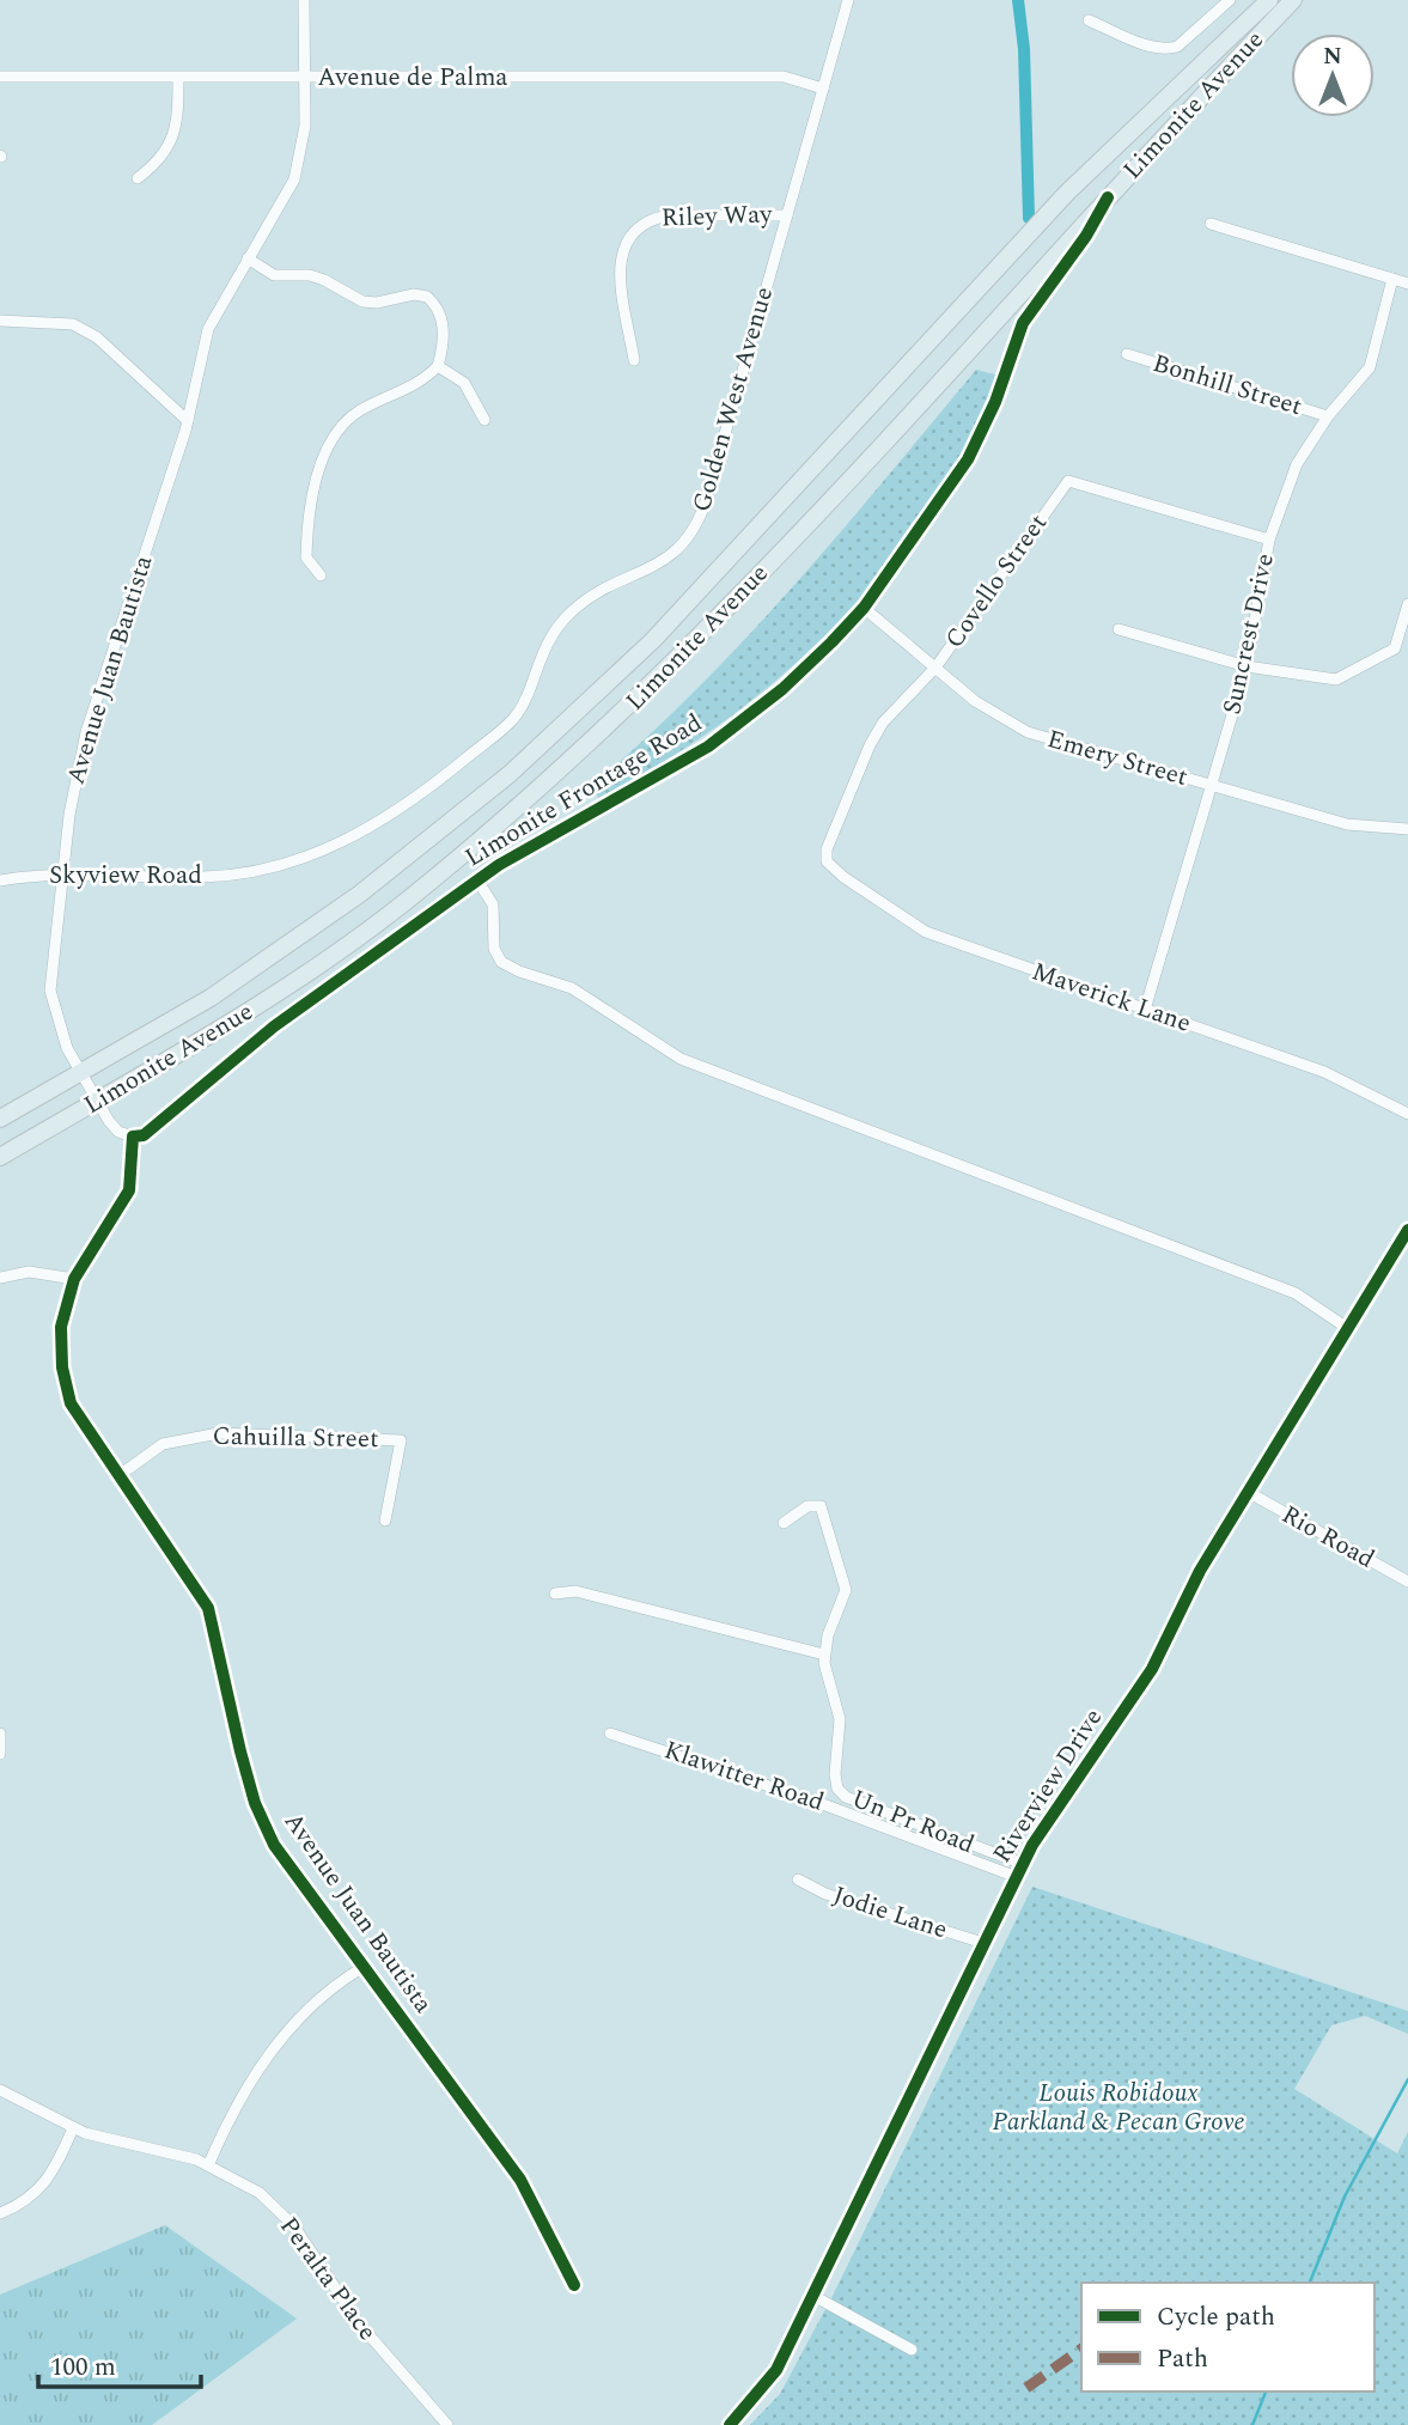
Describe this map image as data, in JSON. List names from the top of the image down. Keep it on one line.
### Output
{"streets":{"main road":["Limonite Avenue"],"street":["Avenue de Palma","Riley Way","Bonhill Street","Golden West Avenue","Covello Street","Suncrest Drive","Avenue Juan Bautista","Emery Street","Limonite Frontage Road","Skyview Road","Maverick Lane","Cahuilla Street","Rio Road","Klawitter Road","Riverview Drive","Un Pr Road","Jodie Lane","Peralta Place"]},"crossings":[["Avenue de Palma","Golden West Avenue"],["Avenue de Palma","Avenue Juan Bautista"],["Limonite Avenue","Avenue Juan Bautista"],["Limonite Avenue","Limonite Frontage Road"],["Riley Way","Golden West Avenue"],["Bonhill Street","Suncrest Drive"],["Golden West Avenue","Skyview Road"],["Covello Street","Suncrest Drive"],["Covello Street","Emery Street"],["Covello Street","Maverick Lane"],["Suncrest Drive","Emery Street"],["Suncrest Drive","Maverick Lane"],["Avenue Juan Bautista","Limonite Frontage Road"],["Avenue Juan Bautista","Skyview Road"],["Avenue Juan Bautista","Cahuilla Street"],["Emery Street","Limonite Frontage Road"],["Rio Road","Riverview Drive"],["Klawitter Road","Riverview Drive"],["Riverview Drive","Un Pr Road"],["Riverview Drive","Jodie Lane"]],"parks":["Louis Robidoux Parkland & Pecan Grove"],"legend":["Cycle path","Path"],"scale_bar":"100 m","north":"top"}
